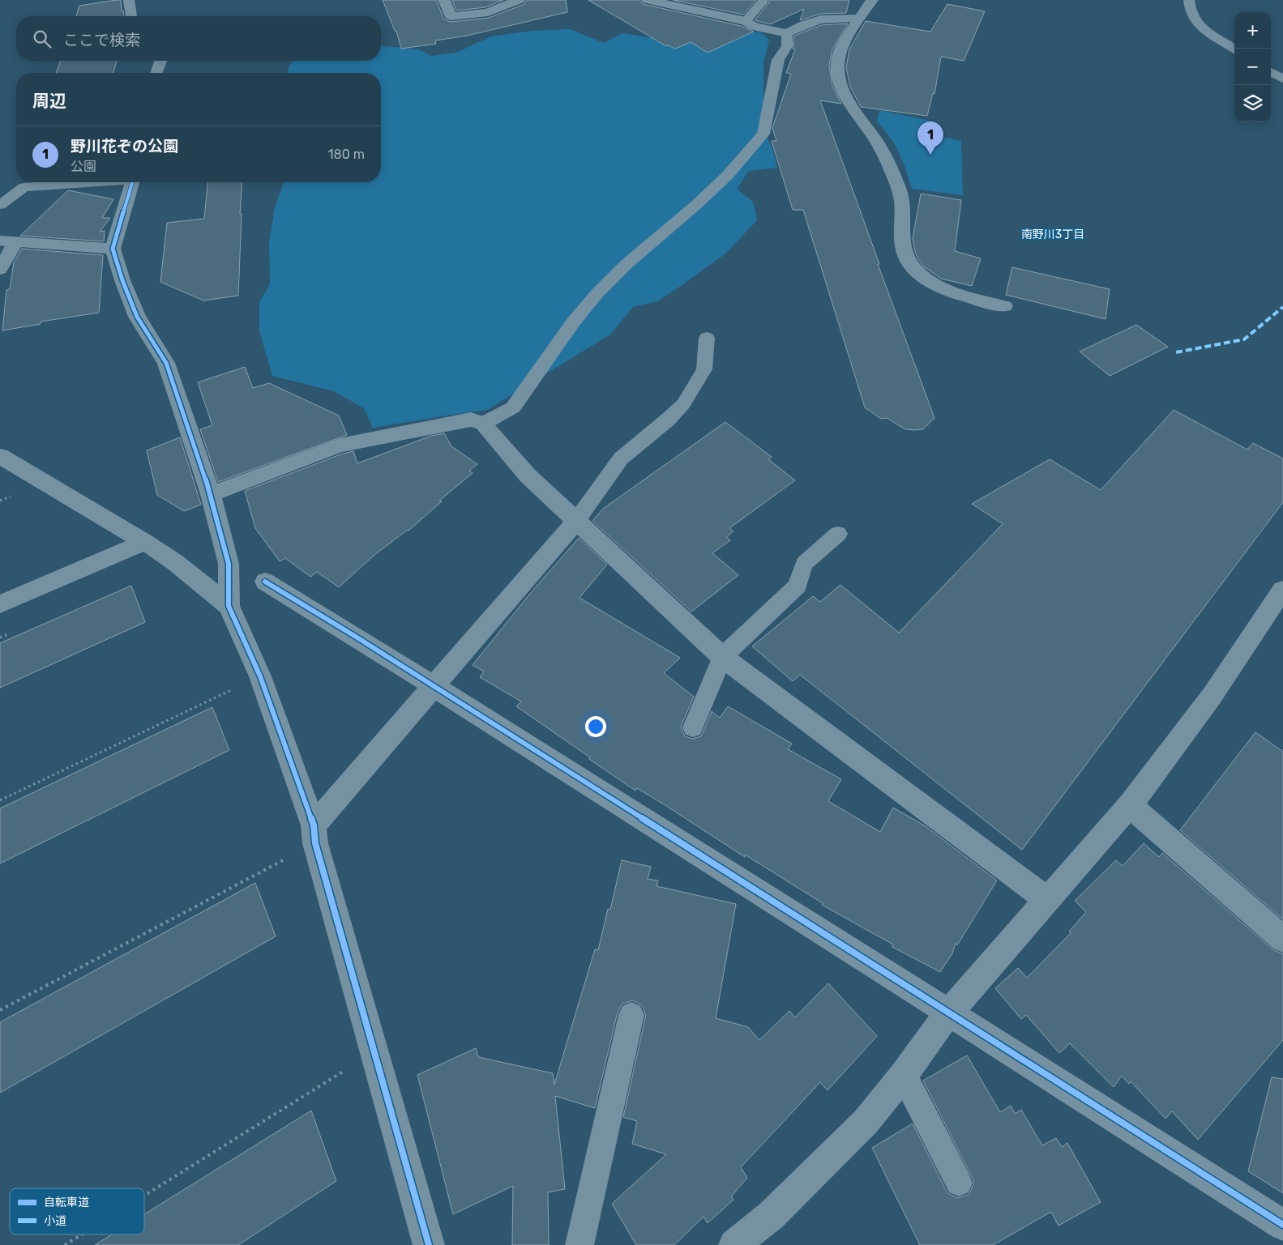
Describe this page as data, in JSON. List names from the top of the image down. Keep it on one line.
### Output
{"districts":["南野川3丁目"],"legend":["自転車道","小道"],"page":{"map_buttons":["+","−"],"search":"ここで検索","heading":"周辺","pins":"1","list":[{"mark":"1","name":"野川花ぞの公園","note":"公園","value":"180 m"}]}}
